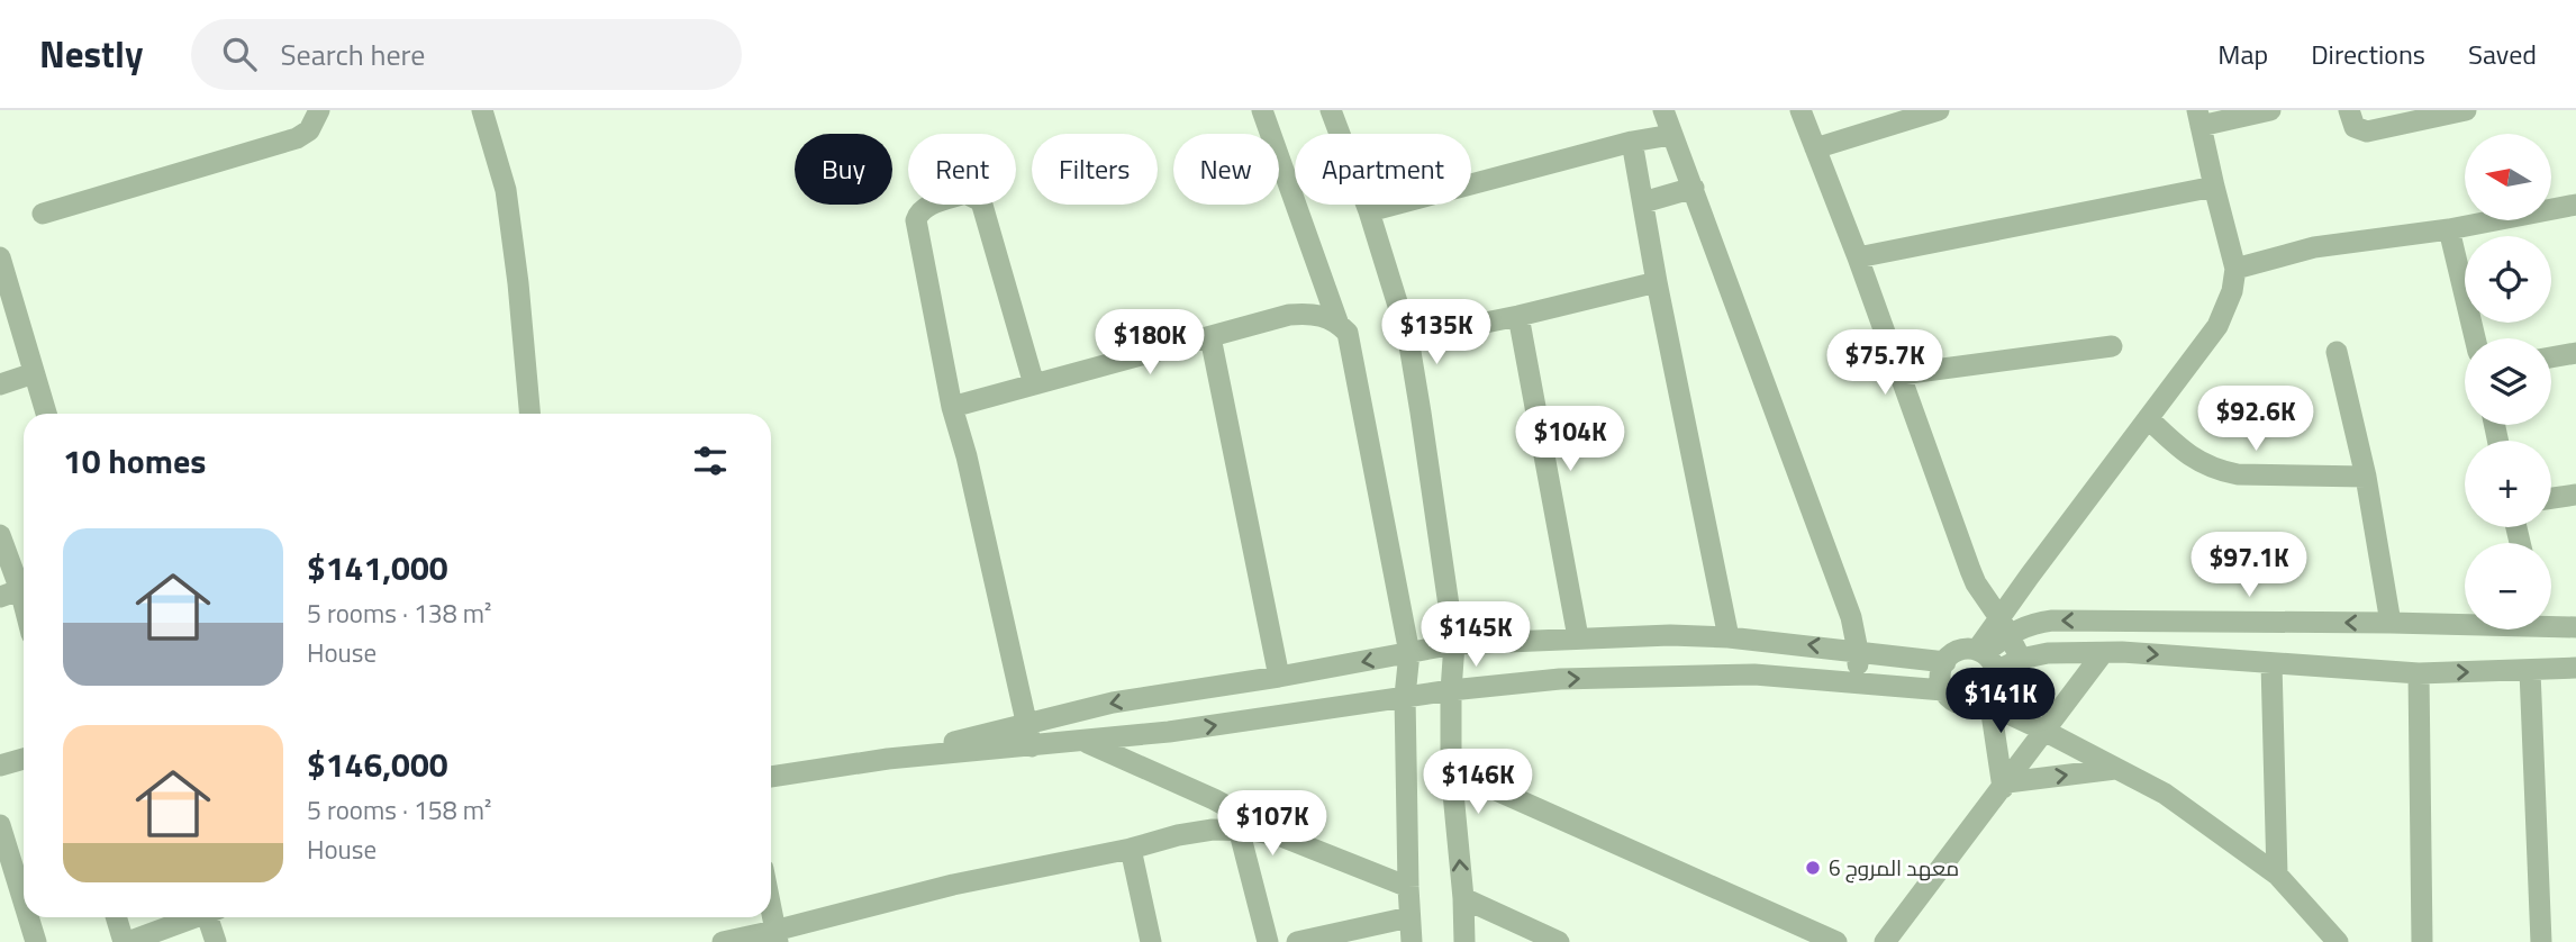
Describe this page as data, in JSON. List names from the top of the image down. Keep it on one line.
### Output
{"places":["معهد المروج 6"],"north":"left","page":{"header":"Nestly","search":"Search here","nav":["Map","Directions","Saved"],"map_buttons":["+","−"],"chip":["Buy","Rent","Filters","New","Apartment"],"price":["$135K","$180K","$75.7K","$92.6K","$104K","$97.1K","$145K","$141K","$146K","$107K"],"heading":"10 homes","list":[{"name":"$141,000","note":"5 rooms · 138 m² · House"},{"name":"$146,000","note":"5 rooms · 158 m² · House"}]}}
